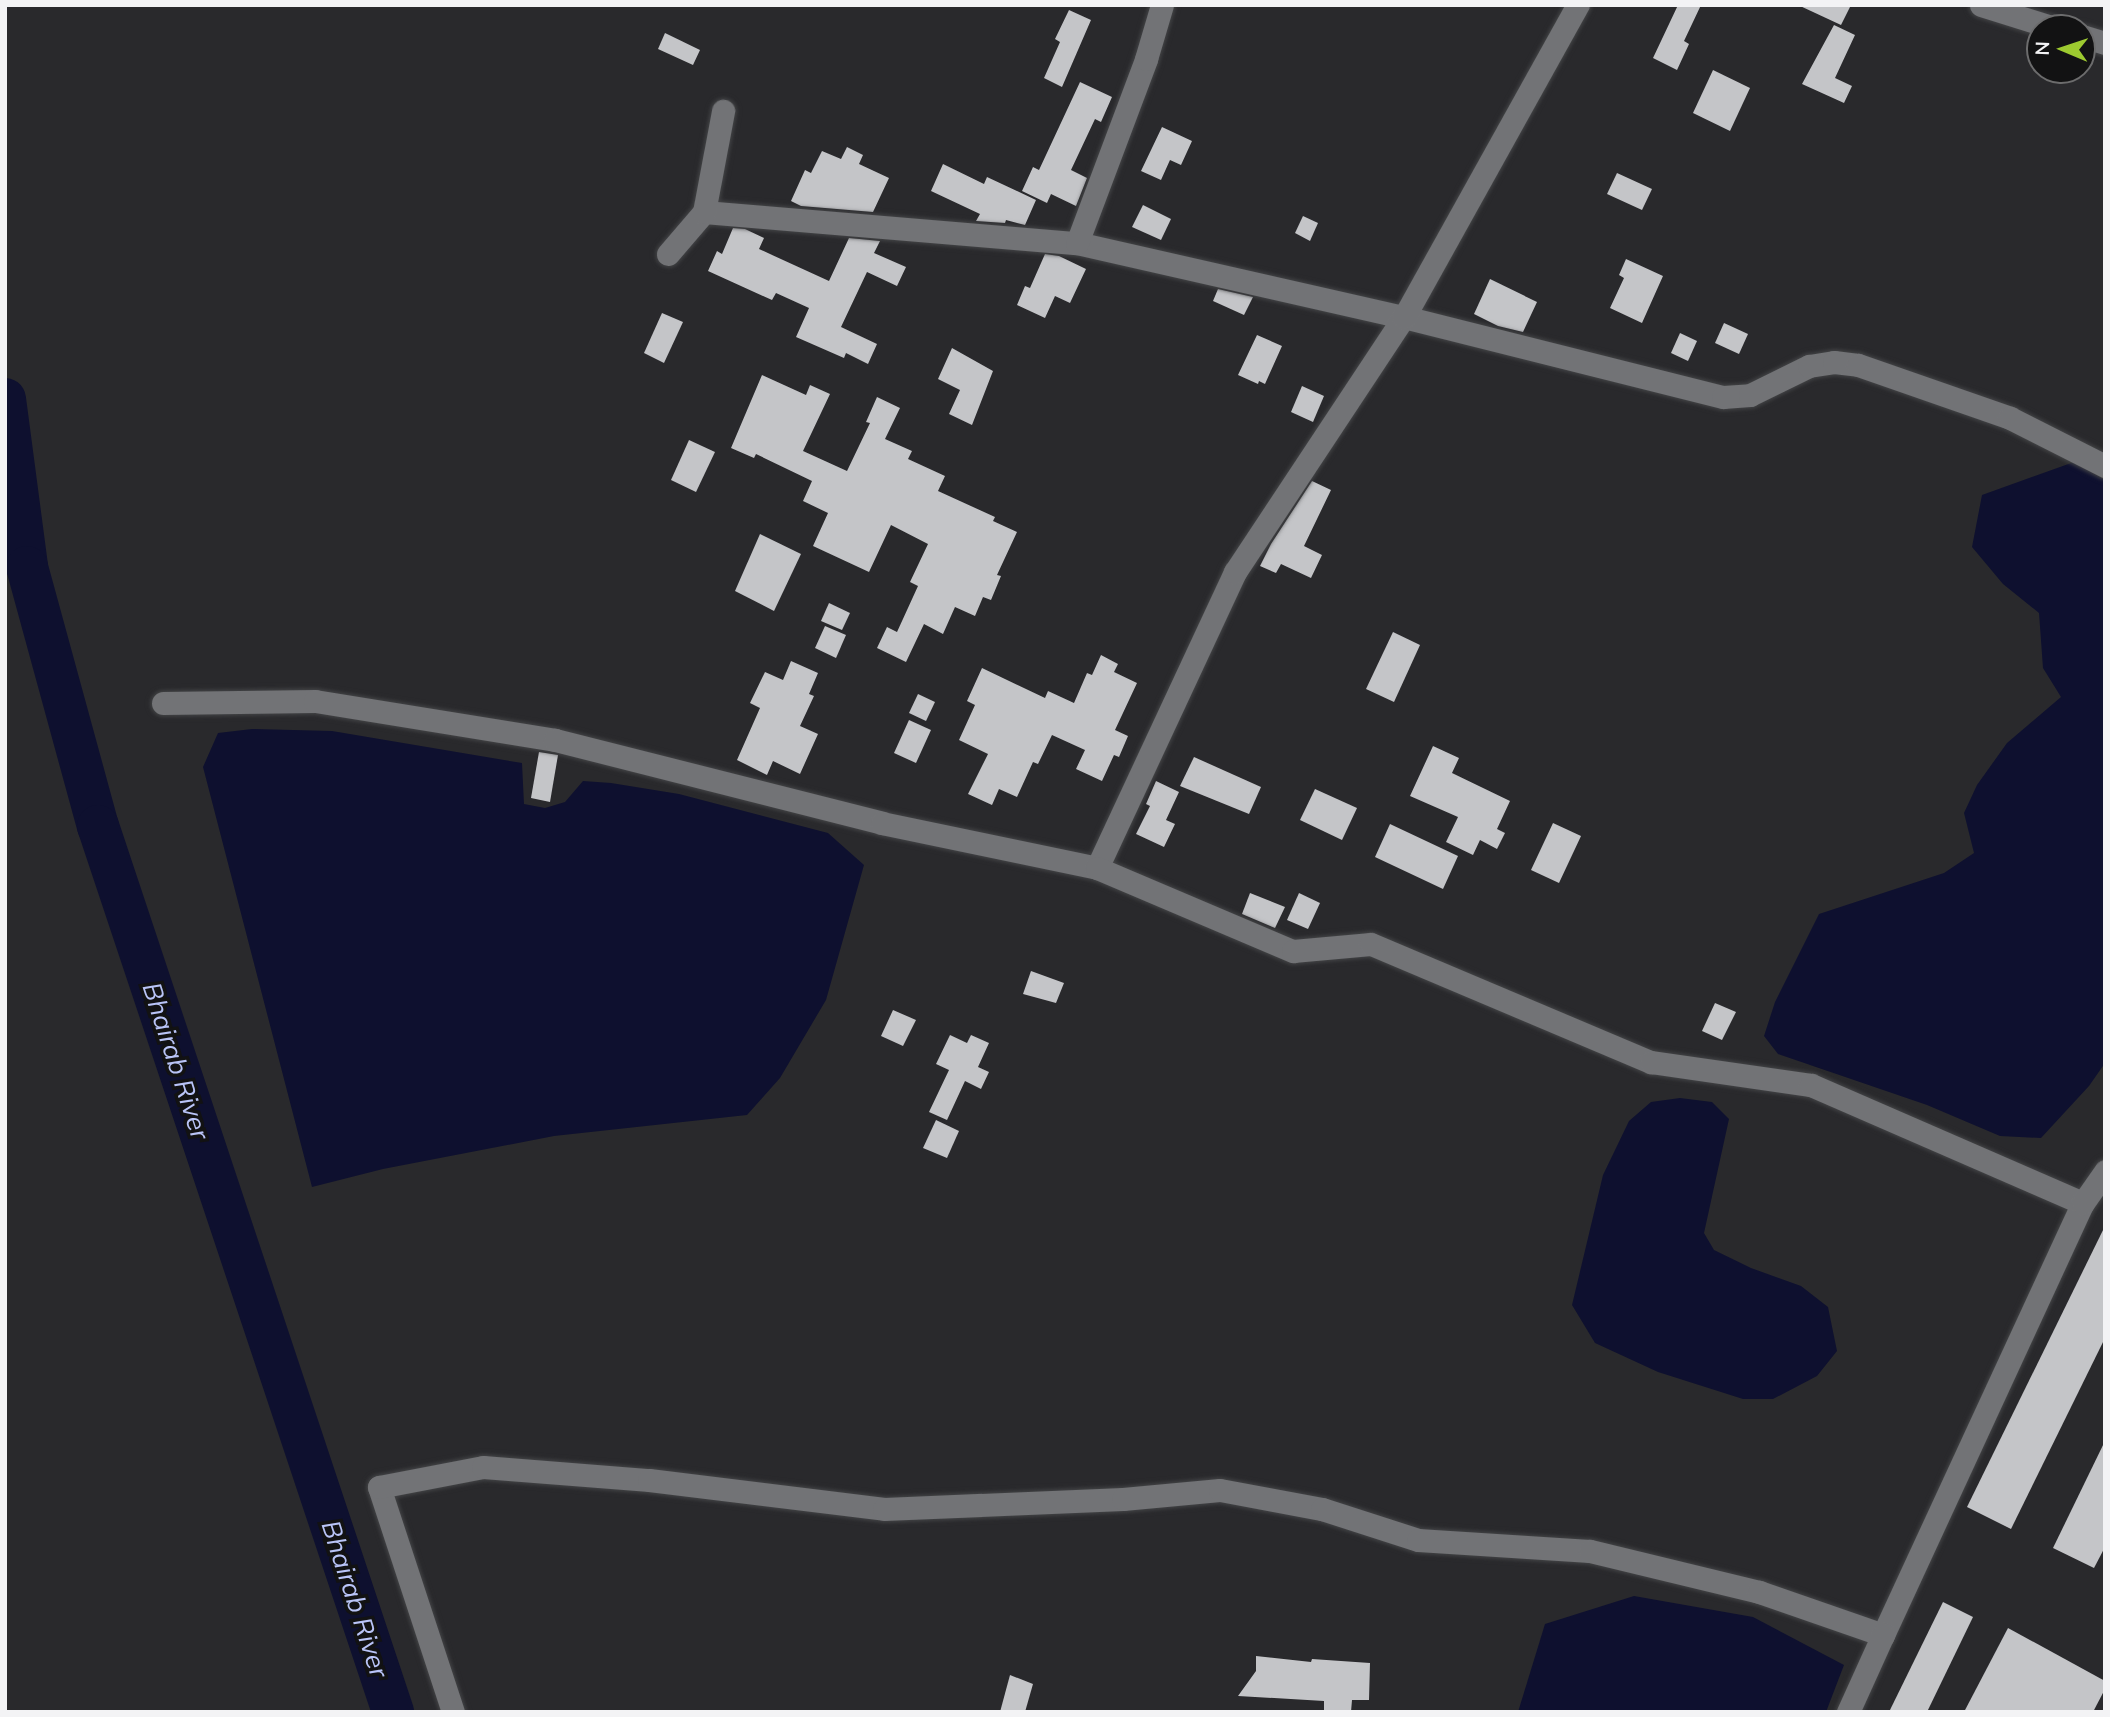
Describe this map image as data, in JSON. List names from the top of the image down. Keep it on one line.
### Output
{"water":["Bhairab River"],"north":"left"}
